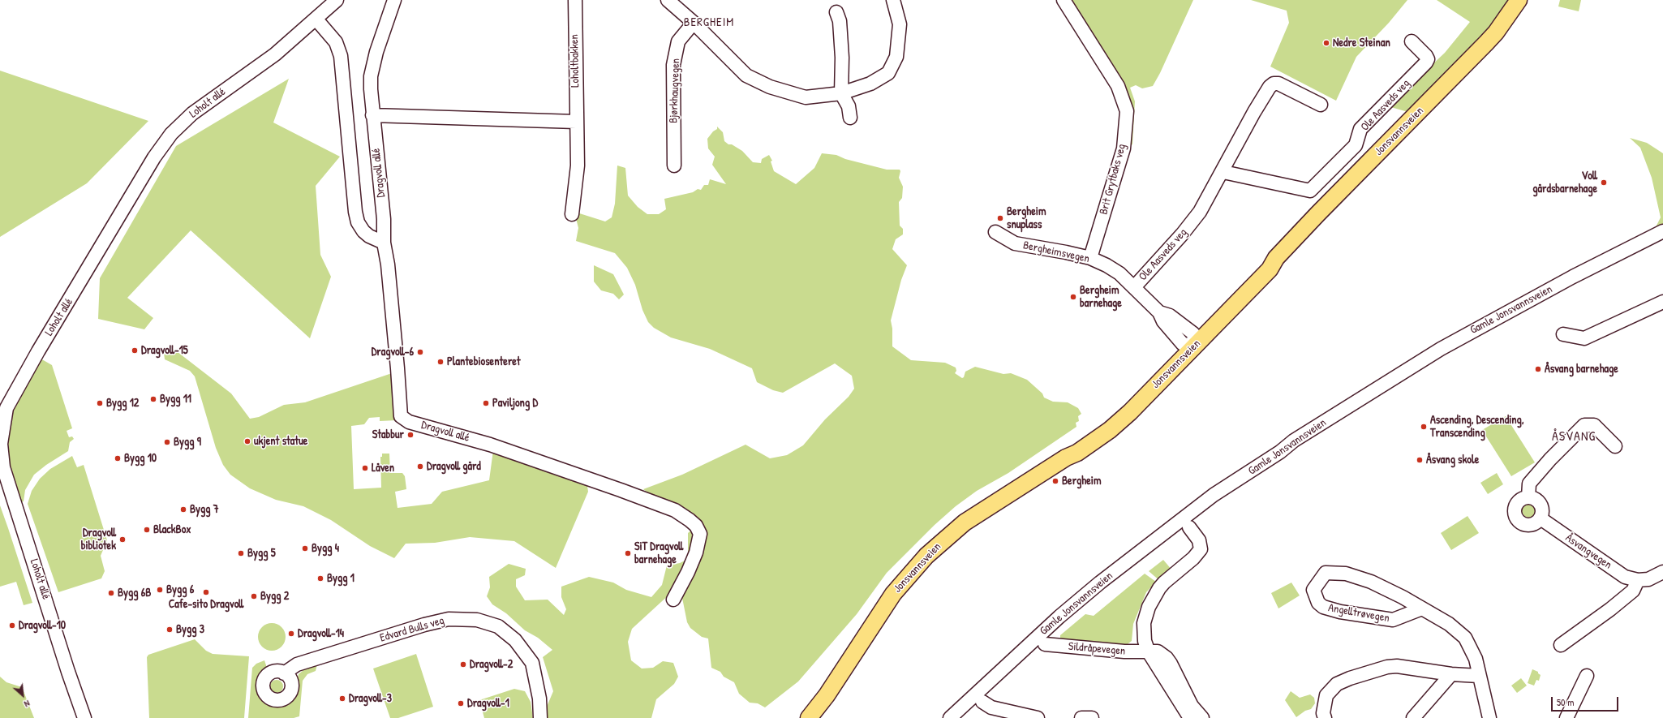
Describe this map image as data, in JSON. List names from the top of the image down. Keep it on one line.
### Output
{"streets":{"main road":["Jonsvannsveien"],"street":["Loholtbakken","Bjørkhaugvegen","Loholt allé","Ole Aasveds veg","Dragvoll allé","Brit Grytbaks veg","Bergheimsvegen","Gamle Jonsvannsveien","Åsvangvegen","Angelltrøvegen","Edvard Bulls veg","Sildråpevegen"]},"crossings":[["Ole Aasveds veg","Bergheimsvegen"],["Jonsvannsveien","Bergheimsvegen"],["Brit Grytbaks veg","Bergheimsvegen"]],"districts":["BERGHEIM","ÅSVANG"],"places":["Nedre Steinan","Voll gårdsbarnehage","Bergheim snuplass","Bergheim barnehage","Dragvoll-15","Dragvoll-6","Plantebiosenteret","Åsvang barnehage","Bygg 11","Bygg 12","Paviljong D","Ascending, Descending, Transcending","Stabbur","ukjent statue","Bygg 9","Bygg 10","Åsvang skole","Dragvoll gård","Låven","Bergheim","Bygg 7","BlackBox","Dragvoll bibliotek","Bygg 4","Bygg 5","SiT Dragvoll barnehage","Bygg 1","Bygg 6","Cafe-sito Dragvoll","Bygg 6B","Bygg 2","Dragvoll-10","Bygg 3","Dragvoll-14","Dragvoll-2","Dragvoll-3","Dragvoll-1"],"scale_bar":"50 m","north":"bottom right"}
